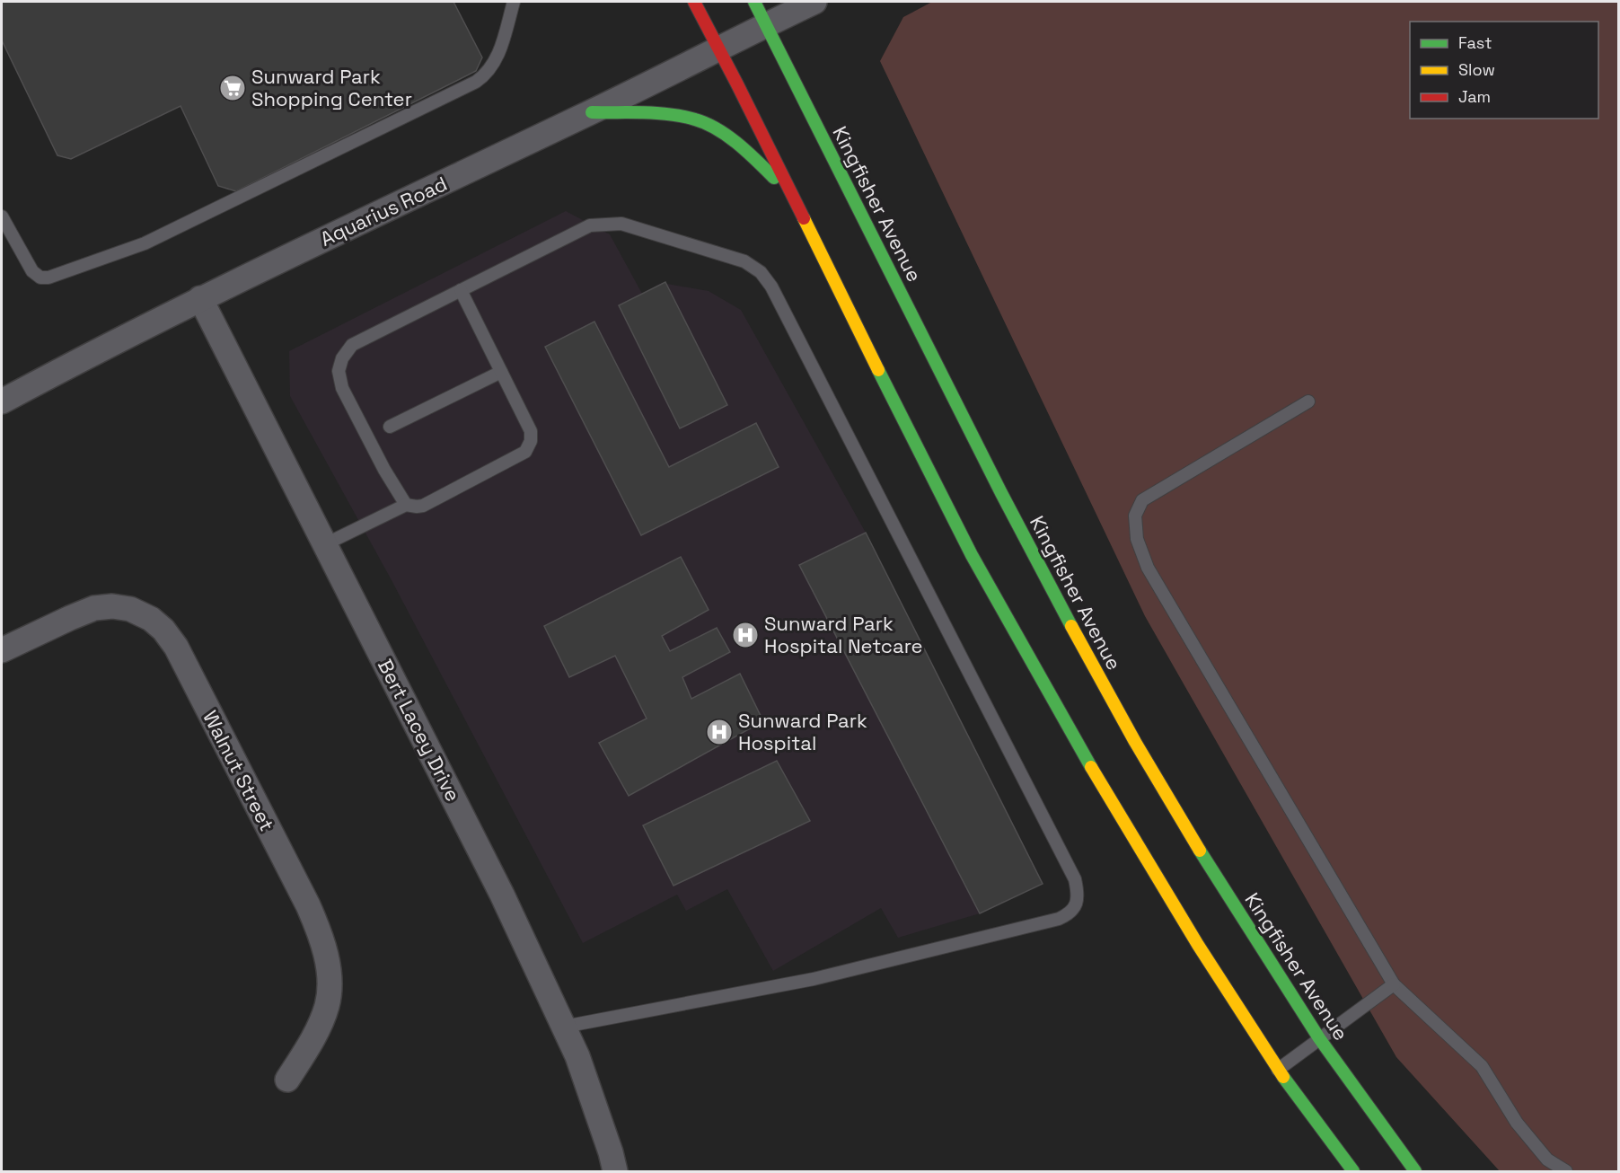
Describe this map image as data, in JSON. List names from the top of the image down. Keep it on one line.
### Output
{"streets":{"street":["Kingfisher Avenue","Aquarius Road","Bert Lacey Drive","Walnut Street"]},"crossings":[["Kingfisher Avenue","Aquarius Road"],["Aquarius Road","Bert Lacey Drive"]],"places":{"supermarket":["Sunward Park Shopping Center"],"hospital":["Sunward Park Hospital Netcare","Sunward Park Hospital"]},"legend":["Fast","Slow","Jam"]}
